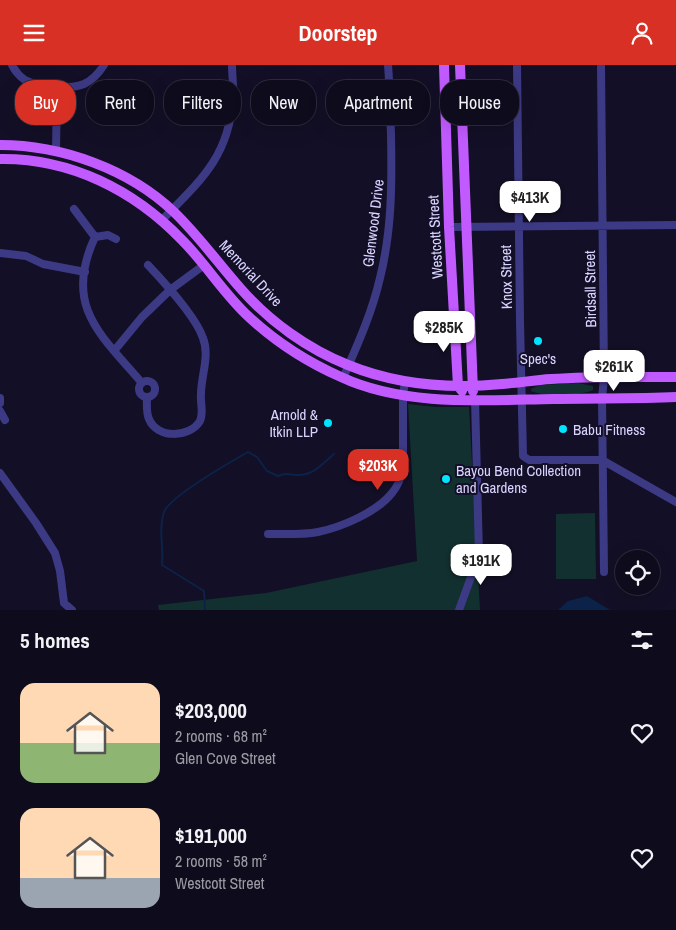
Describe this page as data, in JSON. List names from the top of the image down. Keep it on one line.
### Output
{"streets":{"main road":["Westcott Street","Memorial Drive"],"street":["Glenwood Drive","Knox Street","Birdsall Street"]},"crossings":[["Glenwood Drive","Memorial Drive"],["Westcott Street","Memorial Drive"],["Memorial Drive","Knox Street"],["Memorial Drive","Birdsall Street"],["Knox Street","Birdsall Street"]],"places":["Spec's","Arnold & Itkin LLP","Babu Fitness","Bayou Bend Collection and Gardens"],"page":{"header":"Doorstep","chip":["Buy","Rent","Filters","New","Apartment","House"],"price":["$413K","$285K","$261K","$203K","$191K"],"heading":"5 homes","list":[{"name":"$203,000","note":"2 rooms · 68 m² · Glen Cove Street"},{"name":"$191,000","note":"2 rooms · 58 m² · Westcott Street"}]}}
